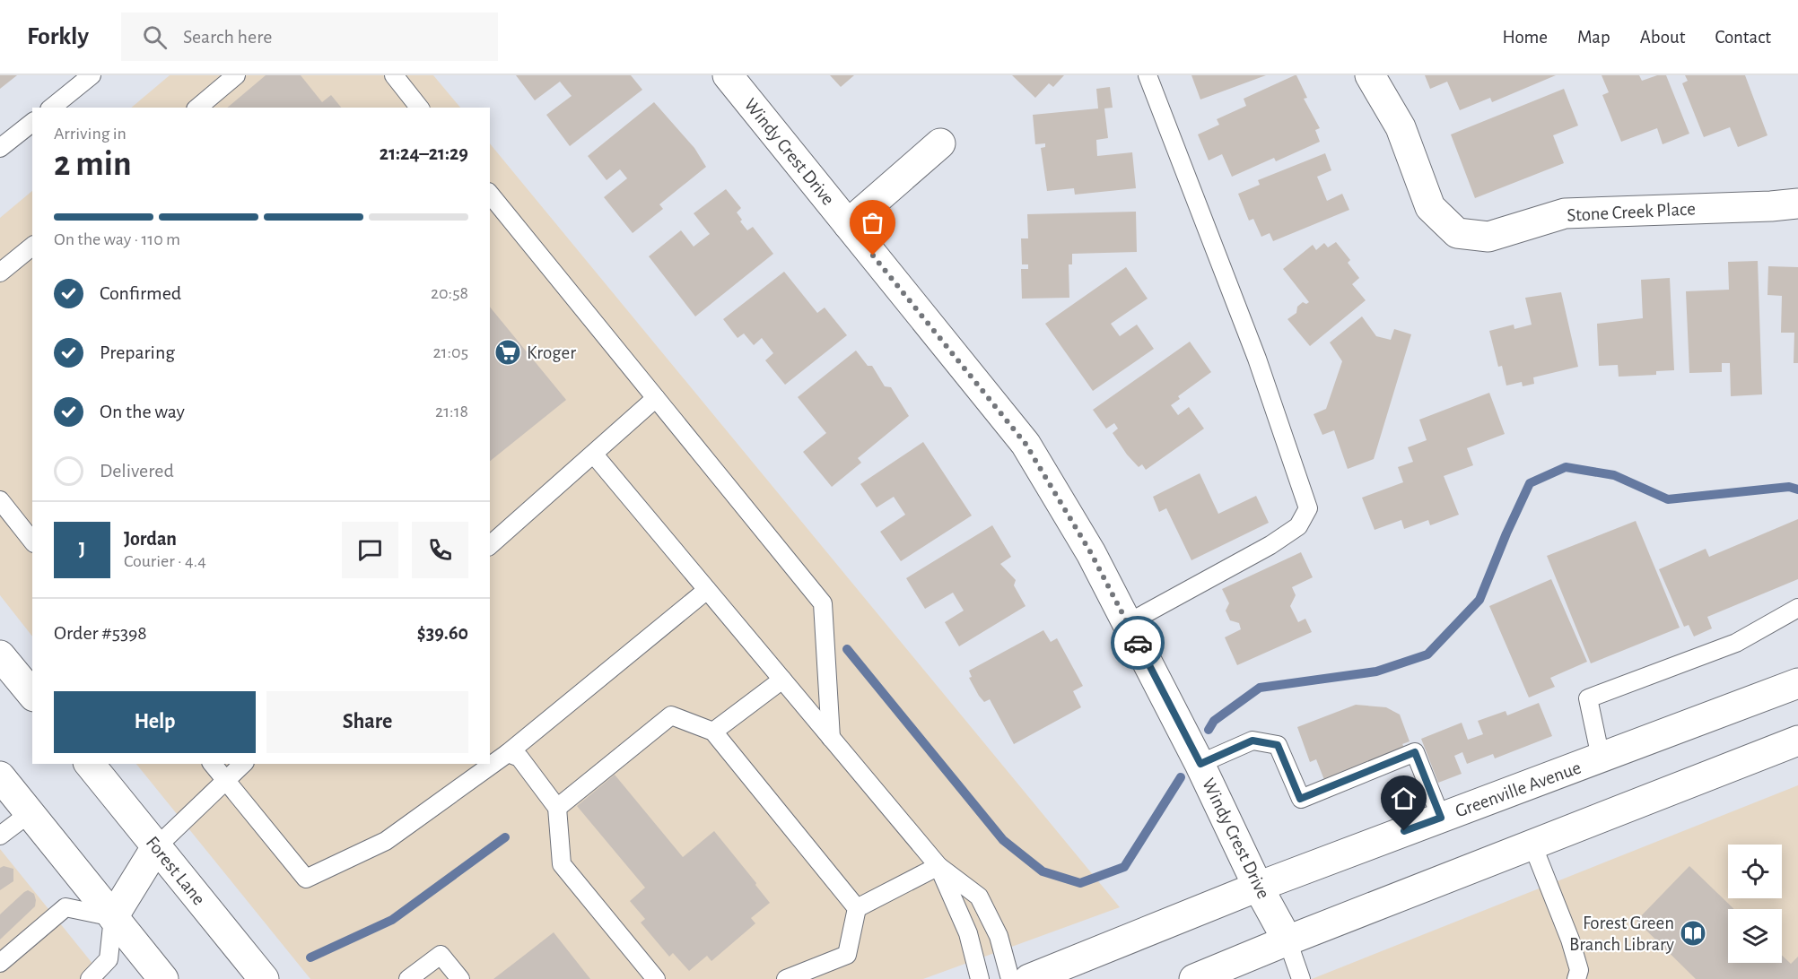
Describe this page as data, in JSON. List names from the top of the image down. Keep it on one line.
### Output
{"streets":{"main road":["Windy Crest Drive","Stone Creek Place","Greenville Avenue","Forest Lane"]},"crossings":[["Windy Crest Drive","Greenville Avenue"]],"places":{"supermarket":["Kroger"],"library":["Forest Green Branch Library"]},"page":{"header":"Forkly","search":"Search here","nav":["Home","Map","About","Contact"],"heading":["2 min","Arriving in","21:24–21:29"],"panel":["Jordan","Courier · 4.4","Order #5398","$39.60"],"bar":"On the way · 110 m","list":[["Confirmed","20:58"],["Preparing","21:05"],["On the way","21:18"],"Delivered"],"round":"J","buttons":["Help","Share"]}}
